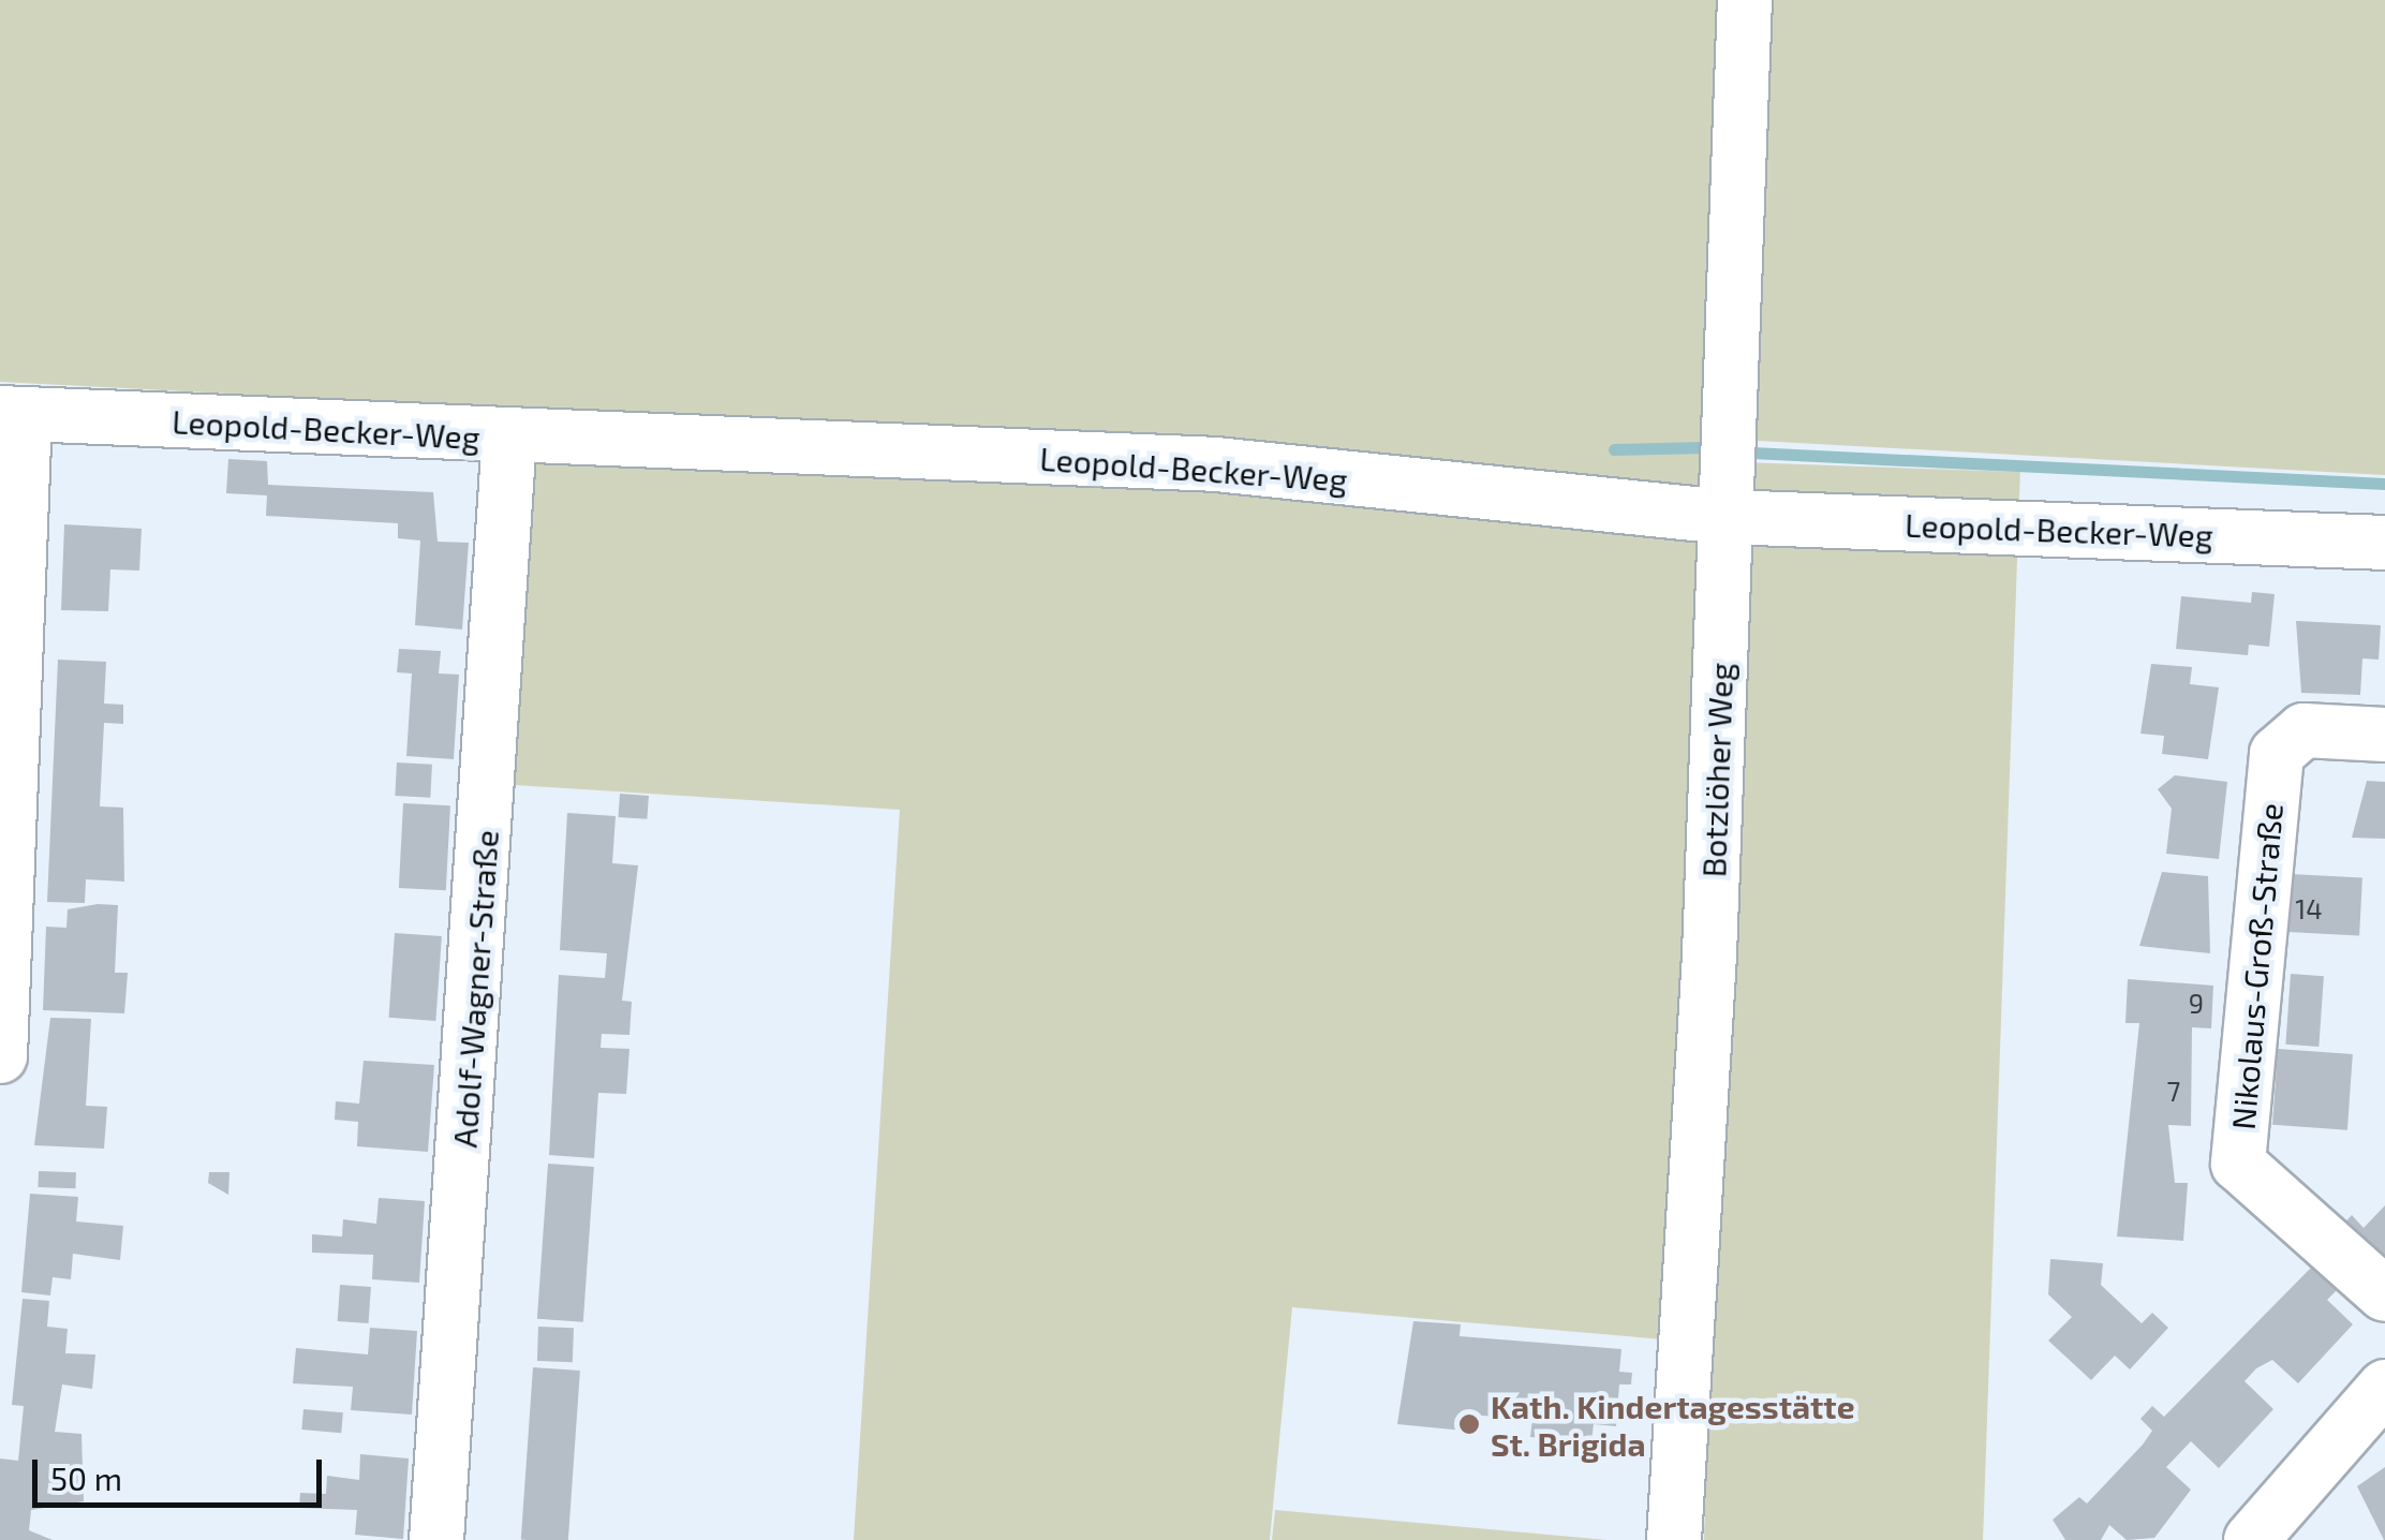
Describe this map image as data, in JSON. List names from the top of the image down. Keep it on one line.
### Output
{"streets":{"street":["Leopold-Becker-Weg","Botzlöher Weg","Nikolaus-Groß-Straße","Adolf-Wagner-Straße"]},"crossings":[["Leopold-Becker-Weg","Botzlöher Weg"],["Leopold-Becker-Weg","Adolf-Wagner-Straße"]],"places":["Kath. Kindertagesstätte St. Brigida"],"house_numbers":["14","9","7"],"scale_bar":"50 m"}
